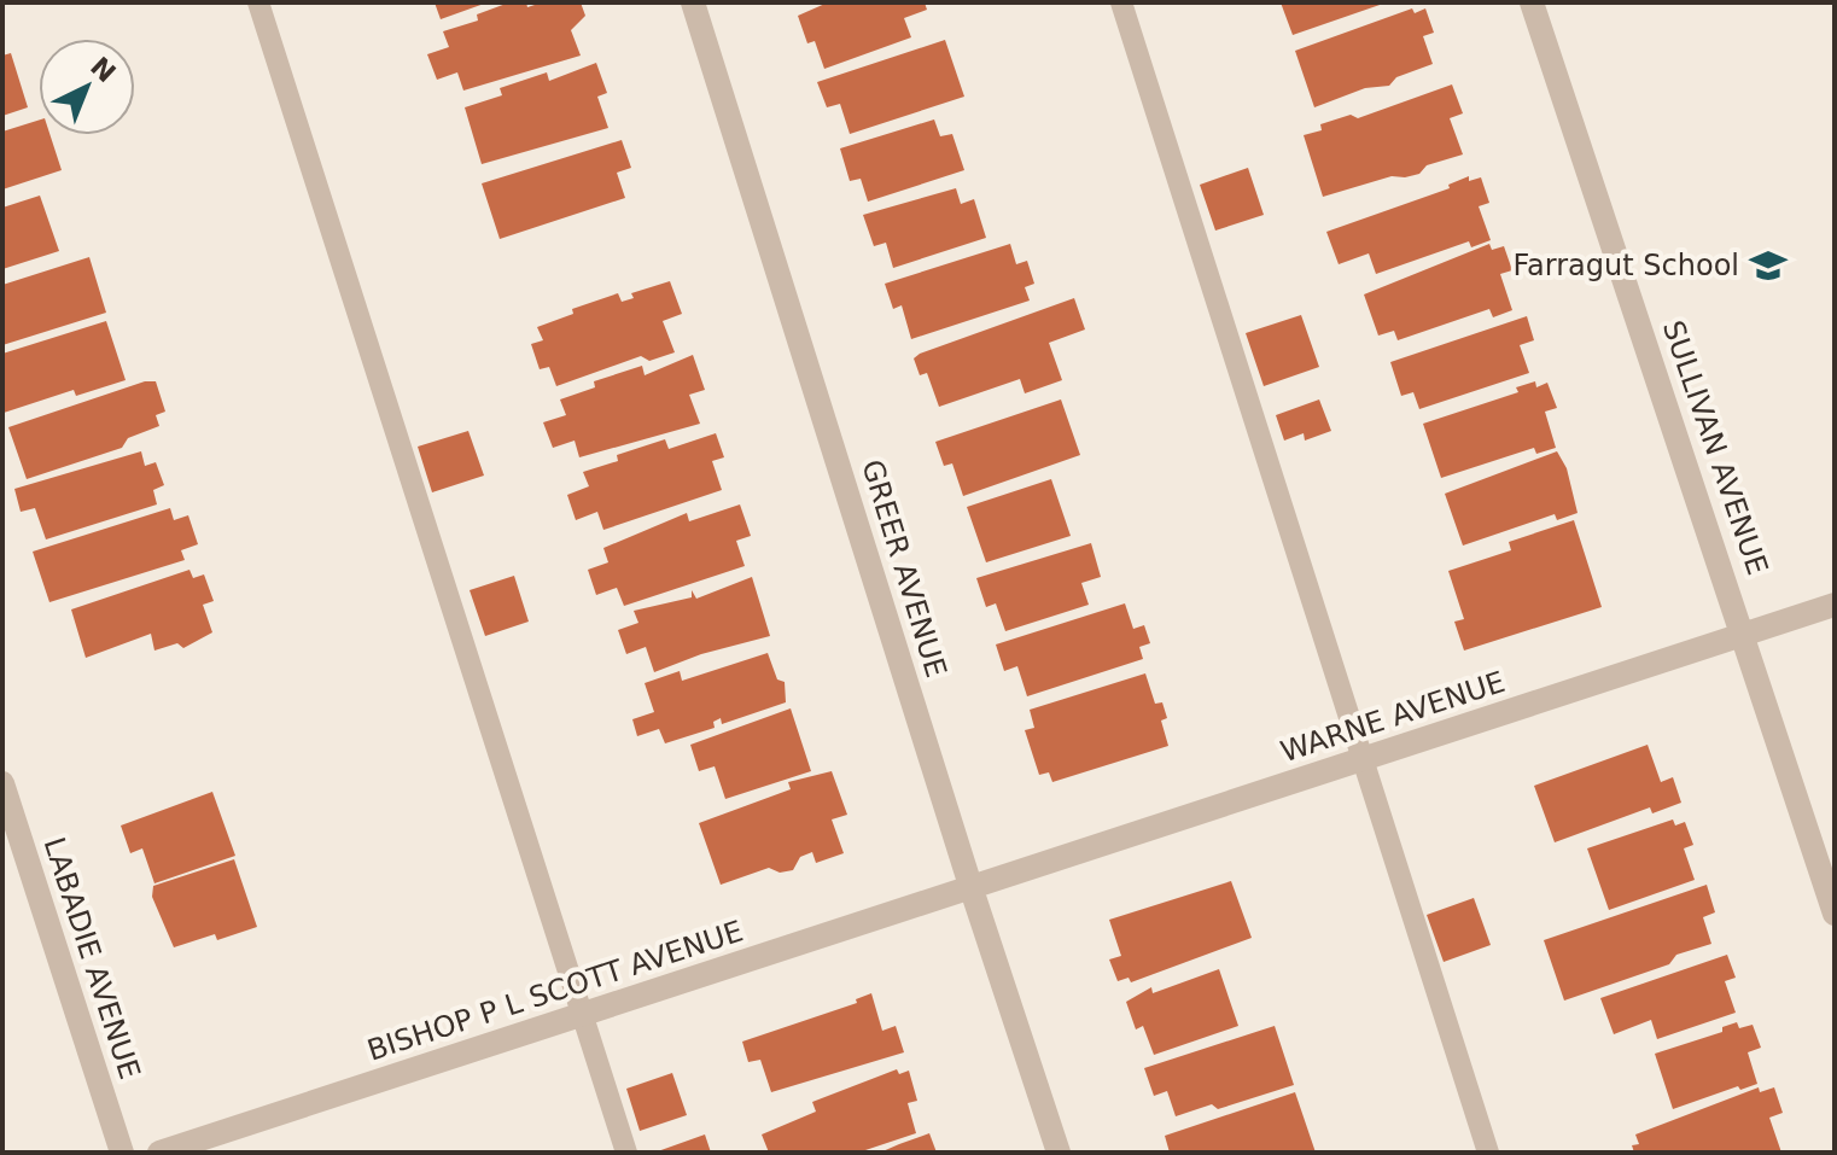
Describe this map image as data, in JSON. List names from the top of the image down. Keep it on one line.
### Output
{"streets":{"street":["SULLIVAN AVENUE","GREER AVENUE","WARNE AVENUE","LABADIE AVENUE","BISHOP P L SCOTT AVENUE"]},"crossings":[["SULLIVAN AVENUE","WARNE AVENUE"],["GREER AVENUE","WARNE AVENUE"],["GREER AVENUE","BISHOP P L SCOTT AVENUE"],["WARNE AVENUE","BISHOP P L SCOTT AVENUE"]],"places":{"school or university":["Farragut School"]},"north":"top right"}
